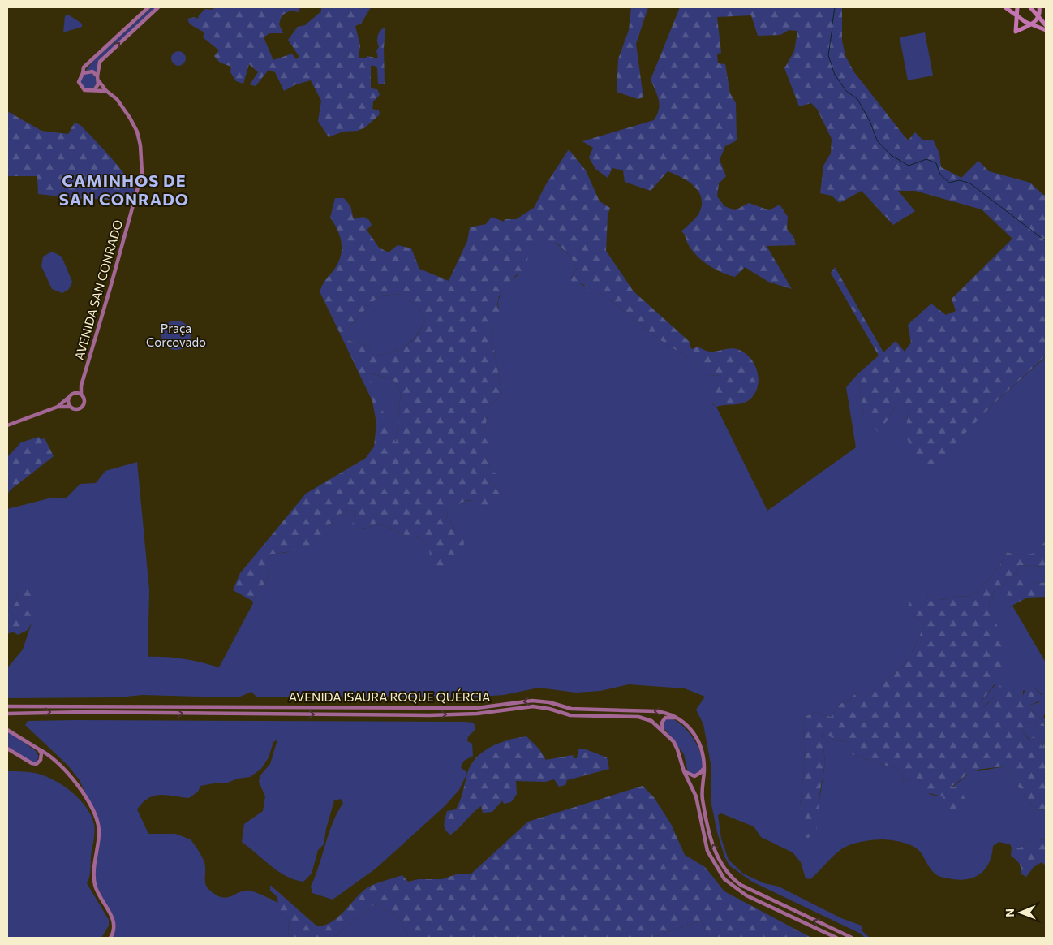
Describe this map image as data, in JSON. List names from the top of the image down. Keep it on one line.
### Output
{"streets":{"main road":["AVENIDA SAN CONRADO","AVENIDA ISAURA ROQUE QUÉRCIA"]},"districts":["CAMINHOS DE SAN CONRADO"],"parks":["Praça Corcovado"],"north":"left"}
